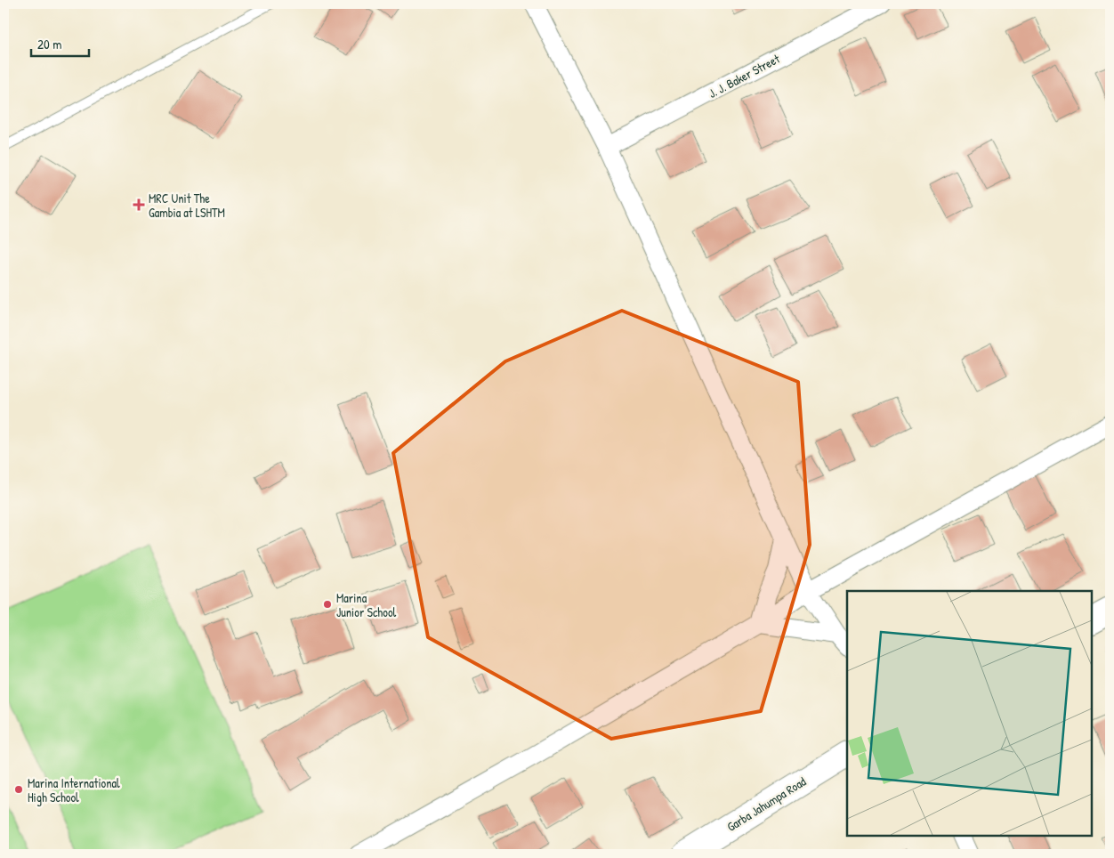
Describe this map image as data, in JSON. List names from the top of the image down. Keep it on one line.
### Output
{"streets":{"street":["J. J. Baker Street","Garba Jahumpa Road"]},"places":{"health":["MRC Unit The Gambia at LSHTM"],"other":["Marina Junior School","Marina International High School"]},"scale_bar":"20 m"}
